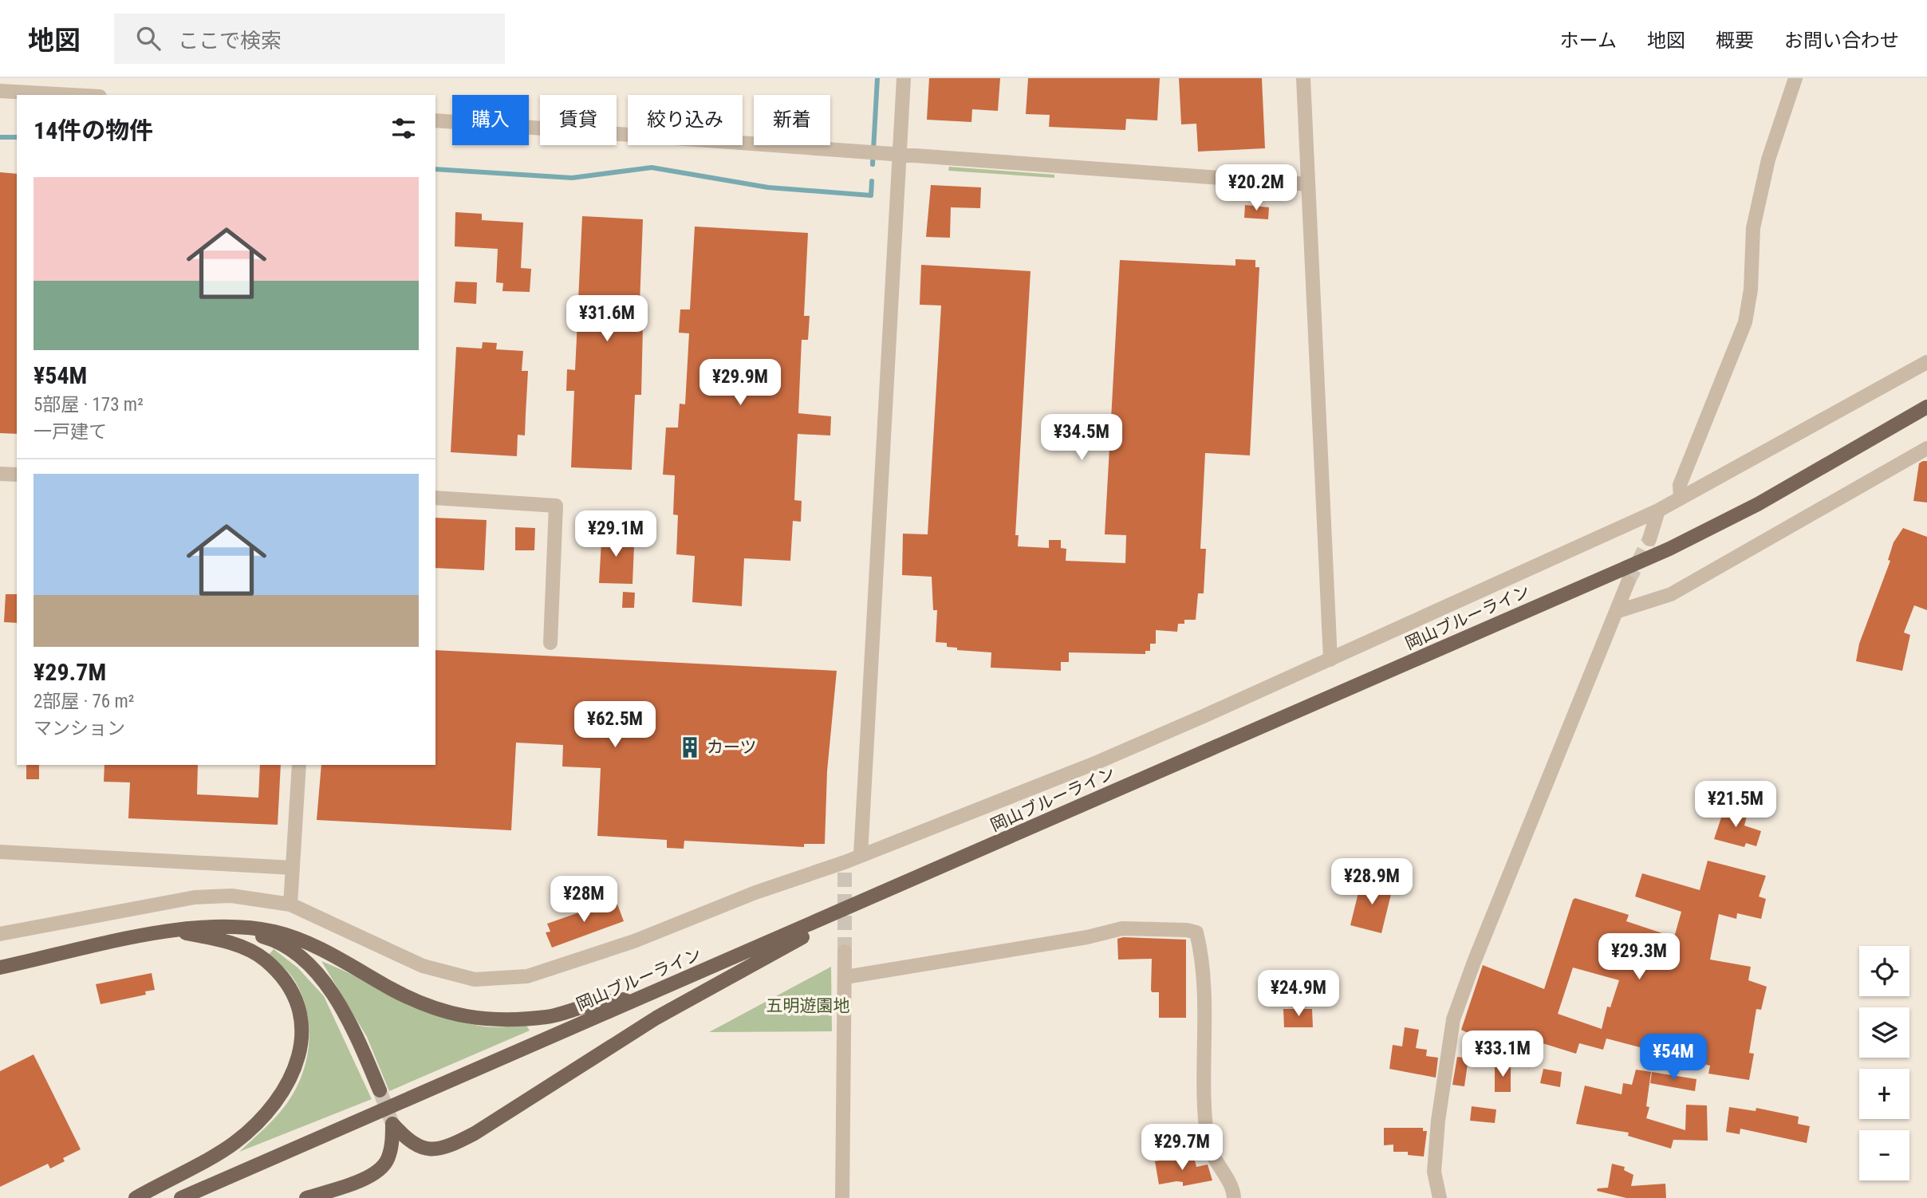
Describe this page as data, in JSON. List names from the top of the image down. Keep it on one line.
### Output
{"streets":{"main road":["岡山ブルーライン"]},"parks":["五明遊園地"],"places":{"building":["カーツ"]},"page":{"header":"地図","search":"ここで検索","nav":["ホーム","地図","概要","お問い合わせ"],"chip":["購入","賃貸","絞り込み","新着"],"heading":"14件の物件","list":[{"name":"¥54M","note":"5部屋 · 173 m² · 一戸建て"},{"name":"¥29.7M","note":"2部屋 · 76 m² · マンション"}],"price":["¥20.2M","¥31.6M","¥29.9M","¥34.5M","¥29.1M","¥62.5M","¥21.5M","¥28.9M","¥28M","¥29.3M","¥24.9M","¥33.1M","¥54M","¥29.7M"],"map_buttons":["+","−"]}}
